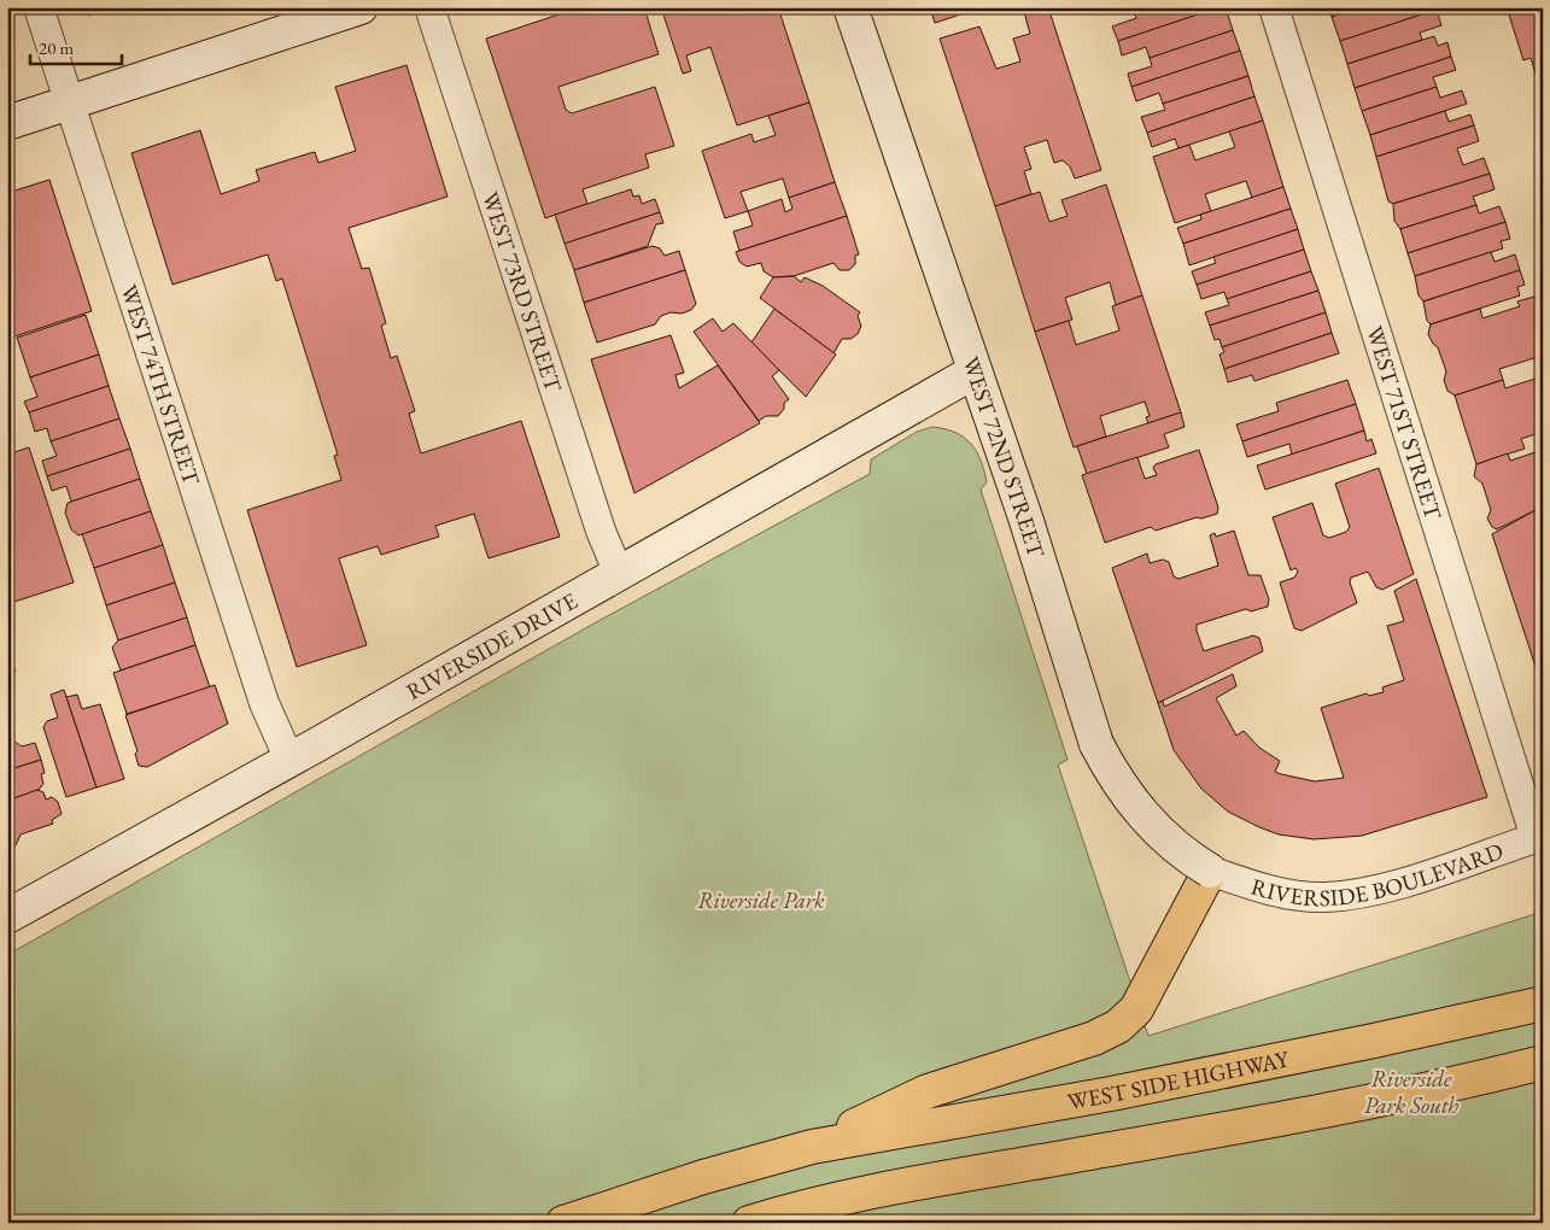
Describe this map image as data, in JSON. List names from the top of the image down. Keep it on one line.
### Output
{"streets":{"highway":["WEST SIDE HIGHWAY"],"main road":["WEST 72ND STREET","RIVERSIDE DRIVE"],"street":["WEST 73RD STREET","WEST 74TH STREET","WEST 71ST STREET","RIVERSIDE BOULEVARD"]},"crossings":[["WEST 73RD STREET","RIVERSIDE DRIVE"],["WEST 74TH STREET","RIVERSIDE DRIVE"],["WEST 71ST STREET","RIVERSIDE BOULEVARD"],["WEST 72ND STREET","RIVERSIDE DRIVE"],["WEST 72ND STREET","RIVERSIDE BOULEVARD"]],"parks":["Riverside Park","Riverside Park South"],"scale_bar":"20 m"}
